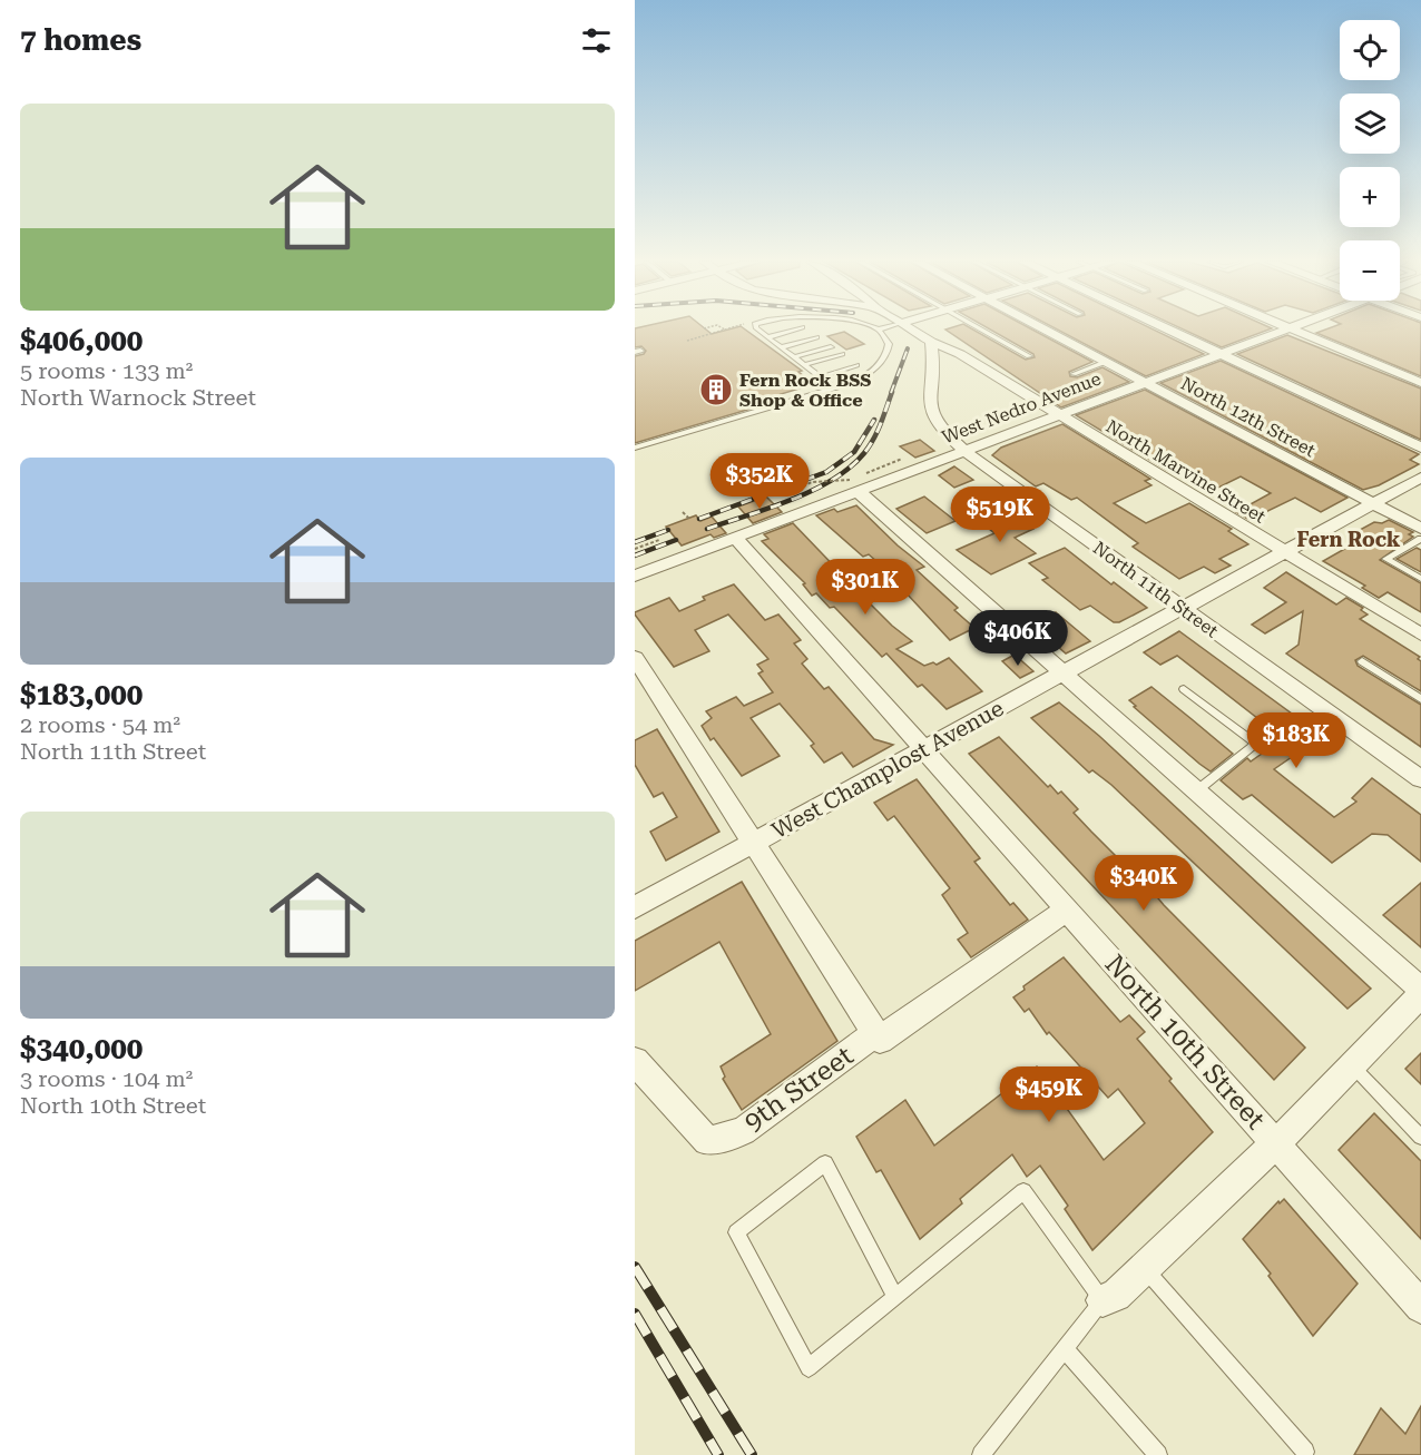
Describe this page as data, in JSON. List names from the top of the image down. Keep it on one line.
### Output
{"streets":{"street":["West Nedro Avenue","North 12th Street","North Marvine Street","North 11th Street","West Champlost Avenue","North 10th Street","9th Street"]},"crossings":[["West Nedro Avenue","North 12th Street"],["West Nedro Avenue","North Marvine Street"],["West Nedro Avenue","North 11th Street"],["West Nedro Avenue","North 10th Street"],["North 12th Street","West Champlost Avenue"],["North Marvine Street","North 11th Street"],["North Marvine Street","West Champlost Avenue"],["North 11th Street","West Champlost Avenue"],["West Champlost Avenue","North 10th Street"]],"districts":["Fern Rock"],"places":{"building":["Fern Rock BSS Shop & Office"]},"page":{"heading":"7 homes","map_buttons":["+","−"],"list":[{"name":"$406,000","note":"5 rooms · 133 m² · North Warnock Street"},{"name":"$183,000","note":"2 rooms · 54 m² · North 11th Street"},{"name":"$340,000","note":"3 rooms · 104 m² · North 10th Street"}],"price":["$352K","$519K","$301K","$406K","$183K","$340K","$459K"]}}
